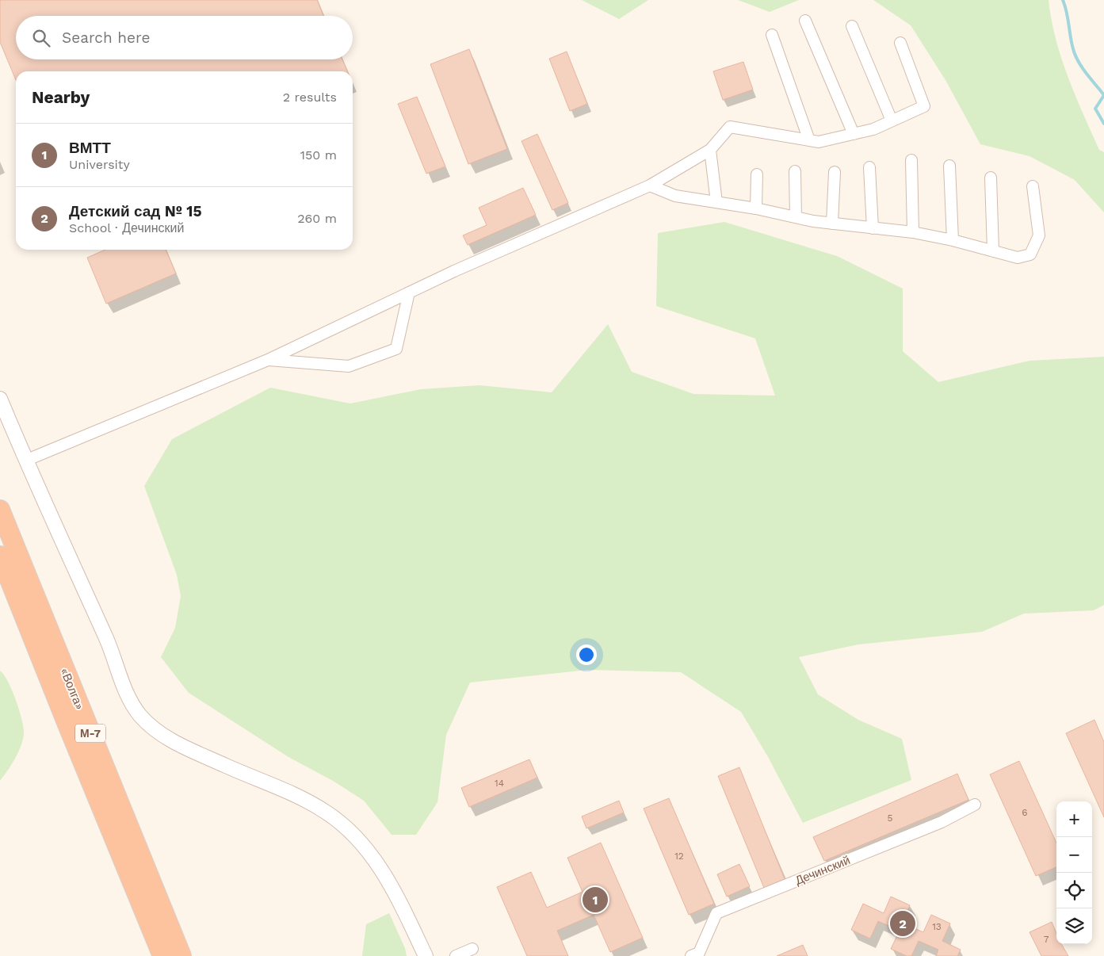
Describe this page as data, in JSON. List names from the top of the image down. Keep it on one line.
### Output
{"streets":{"highway":["«Волга»","М-7"],"street":["Дечинский"]},"house_numbers":["14","6","5","12","13","7"],"page":{"search":"Search here","heading":["Nearby","2 results"],"list":[{"mark":"1","name":"ВМТТ","note":"University","value":"150 m"},{"mark":"2","name":"Детский сад № 15","note":"School · Дечинский","value":"260 m"}],"map_buttons":["+","−"],"pins":["1","2"]}}
